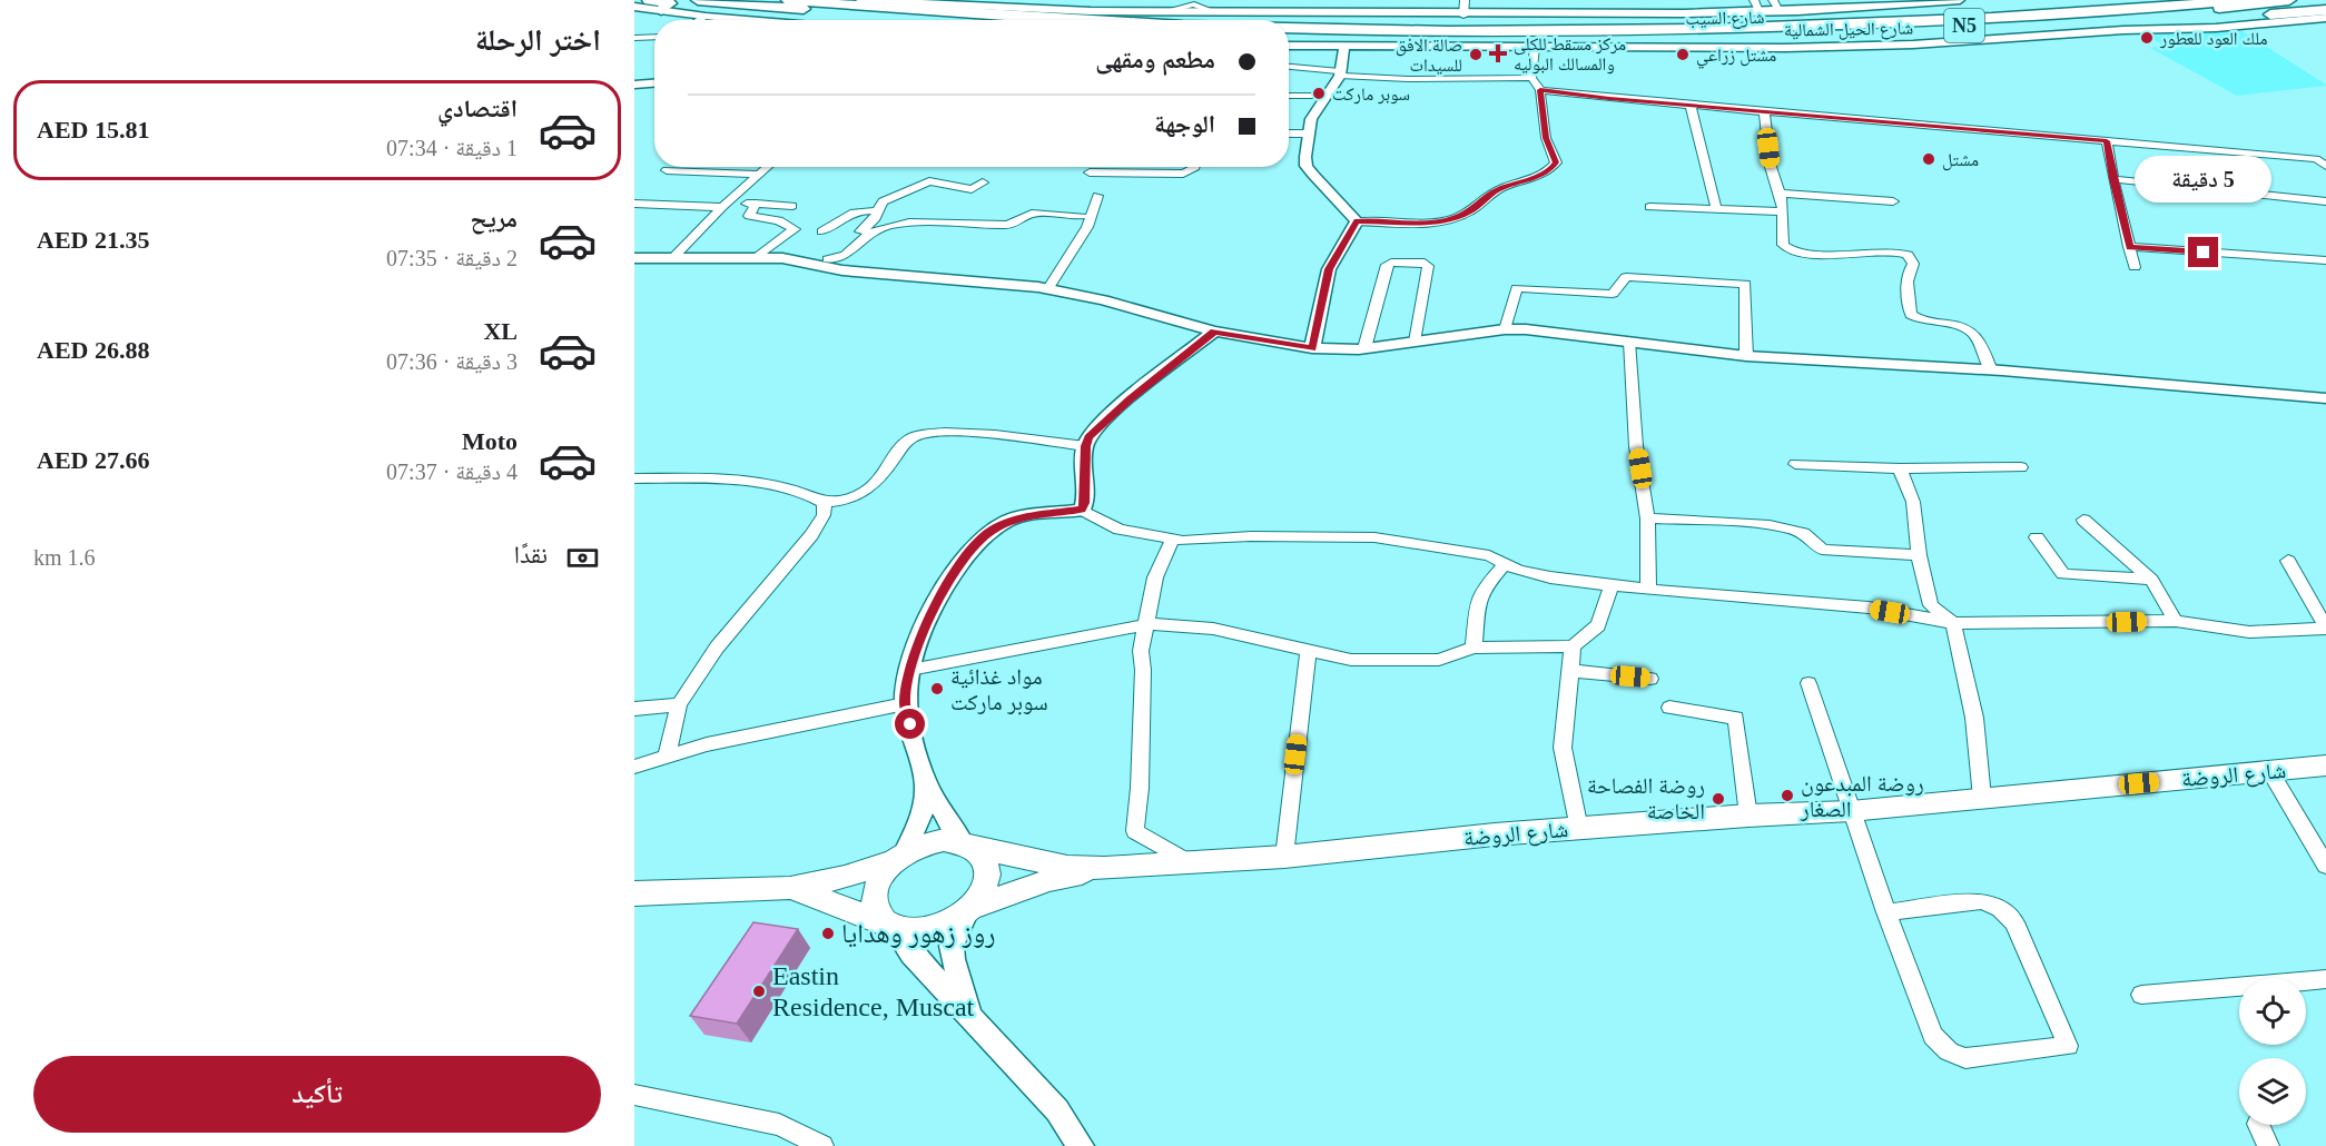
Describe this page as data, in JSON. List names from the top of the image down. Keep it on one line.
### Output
{"streets":{"highway":["شارع السيب","N5"],"main road":["شارع الروضة"],"street":["شارع الحيل الشمالية"]},"places":{"other":["ملك العود للعطور","صالة الافق للسيدات","مشتل زراعي","سوبر ماركت","مشتل","مواد غذائية سوبر ماركت","روضة المبدعون الصغار","روضة الفصاحة الخاصة","روز زهور وهدايا","Eastin Residence, Muscat"],"health":["مركز مسقط للكلى والمسالك البوليه"]},"page":{"heading":"اختر الرحلة","banner":["مطعم ومقهى","الوجهة"],"list":[{"name":"اقتصادي","note":"1 دقيقة · 07:34","value":"AED 15.81"},{"name":"مريح","note":"2 دقيقة · 07:35","value":"AED 21.35"},{"name":"XL","note":"3 دقيقة · 07:36","value":"AED 26.88"},{"name":"Moto","note":"4 دقيقة · 07:37","value":"AED 27.66"}],"bubble":"5 دقيقة","pay":["نقدًا","1.6 km"],"buttons":"تأكيد"}}
